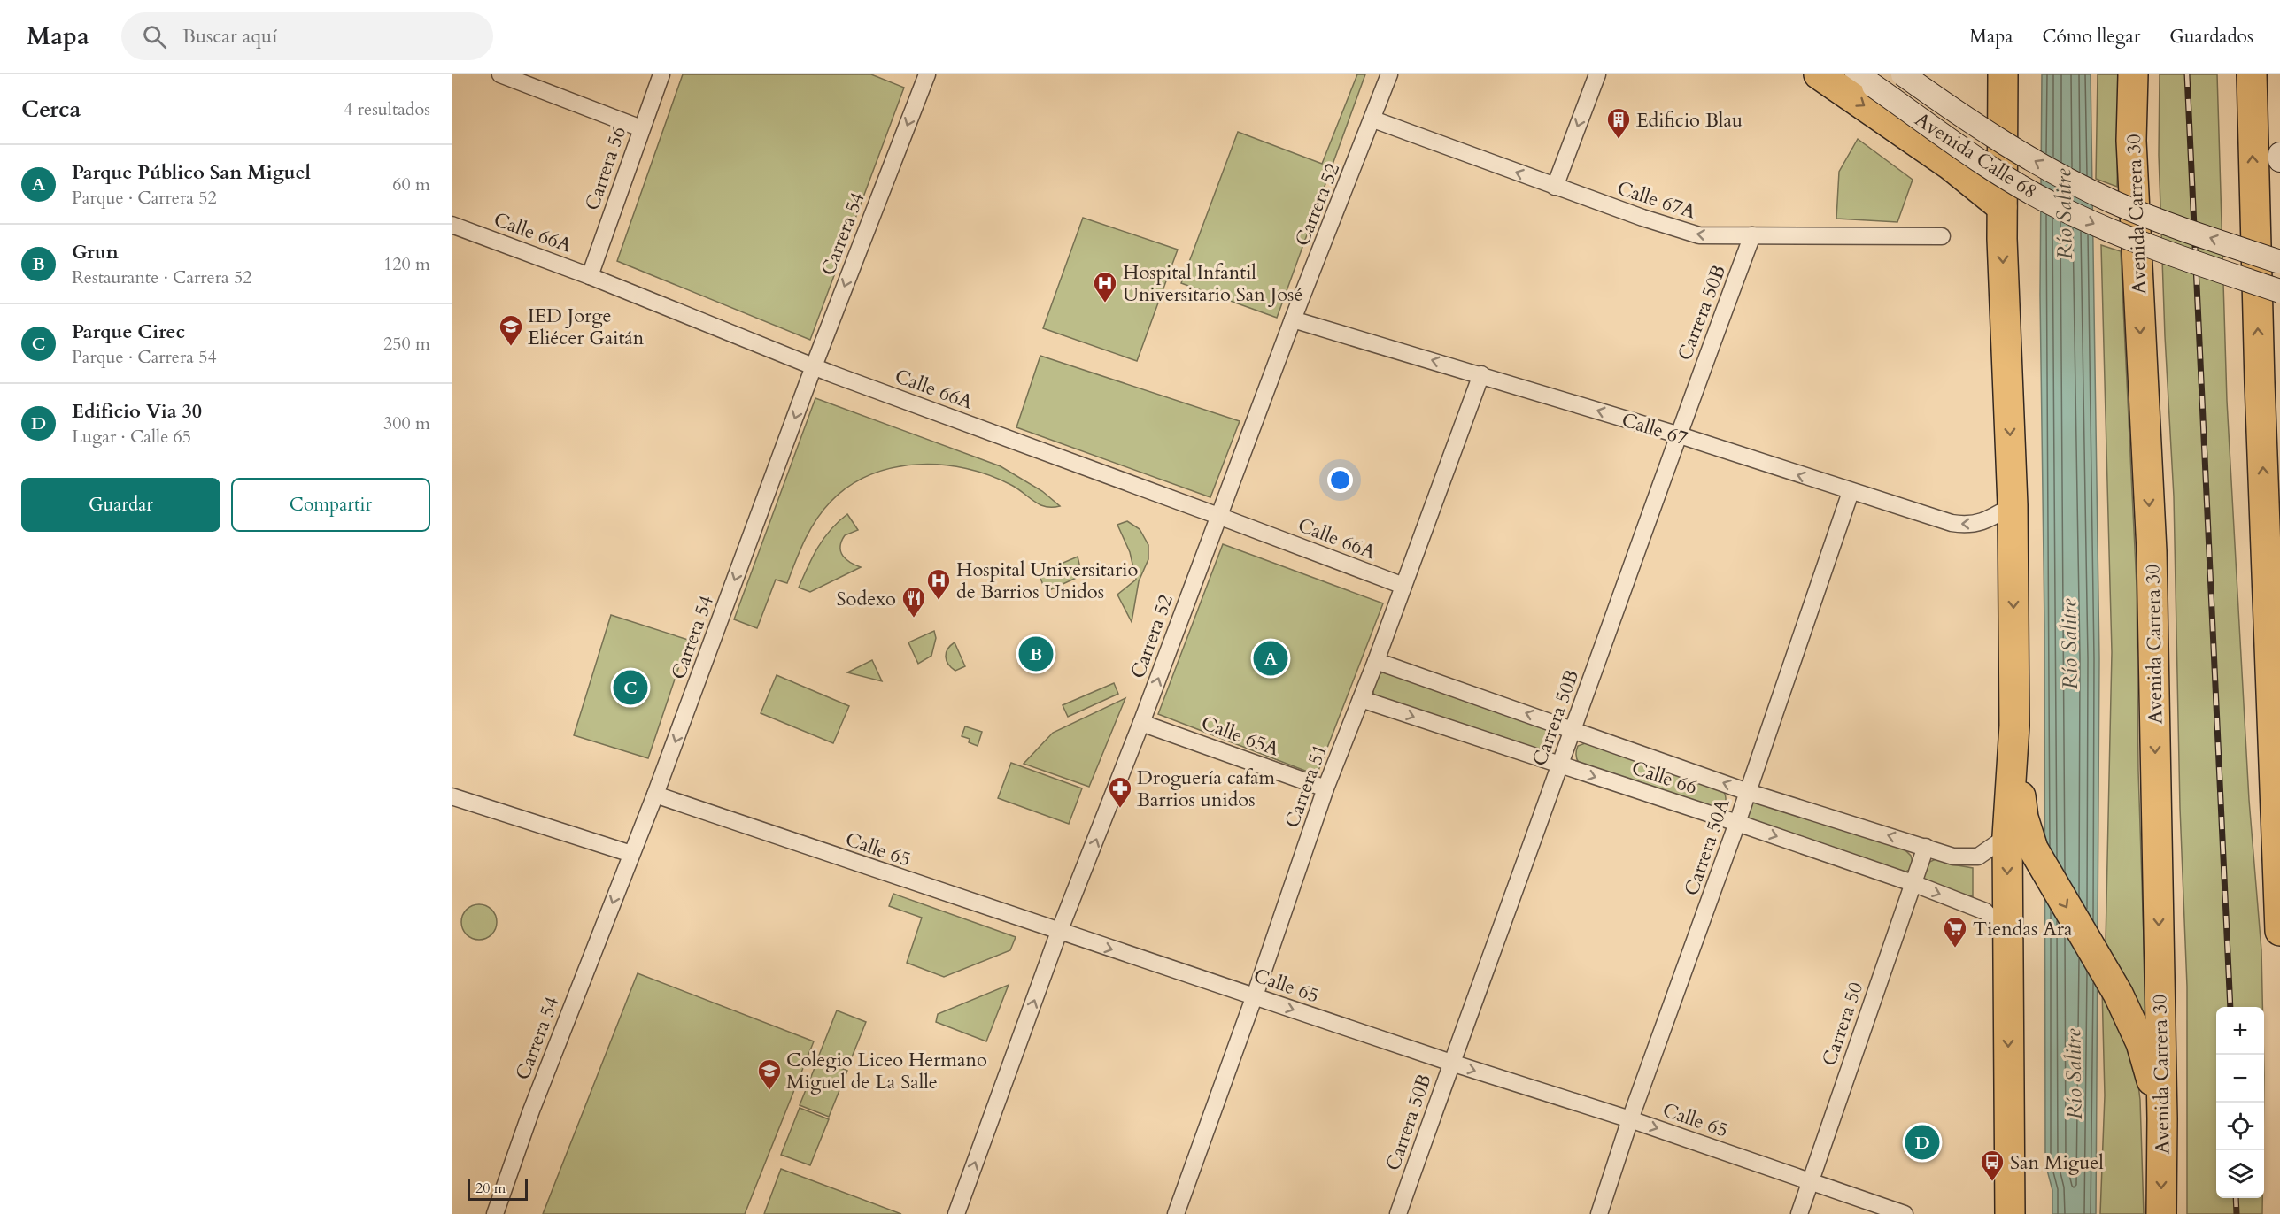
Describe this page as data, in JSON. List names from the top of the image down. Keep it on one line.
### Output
{"streets":{"highway":["Avenida Carrera 30"],"main road":["Avenida Calle 68"],"street":["Carrera 56","Calle 67A","Carrera 52","Calle 66A","Carrera 54","Carrera 50B","Calle 67","Calle 65A","Calle 66","Carrera 51","Carrera 50A","Calle 65","Carrera 50"]},"crossings":[["Carrera 56","Calle 66A"],["Calle 67A","Carrera 52"],["Calle 67A","Carrera 50B"],["Carrera 52","Calle 66A"],["Carrera 52","Calle 67"],["Carrera 52","Calle 65A"],["Carrera 52","Calle 65"],["Calle 66A","Carrera 54"],["Calle 66A","Carrera 51"],["Carrera 54","Calle 65"],["Carrera 50B","Calle 67"],["Carrera 50B","Calle 66"],["Carrera 50B","Calle 65"],["Calle 67","Carrera 51"],["Calle 67","Carrera 50A"],["Calle 65A","Carrera 51"],["Calle 66","Carrera 51"],["Calle 66","Carrera 50A"],["Calle 66","Carrera 50"],["Carrera 51","Calle 65"],["Carrera 50A","Calle 65"],["Calle 65","Carrera 50"]],"one_way":["Calle 67A","Carrera 52","Carrera 54","Calle 67","Calle 65"],"water":["Río Salitre"],"places":{"building":["Edificio Blau"],"hospital":["Hospital Infantil Universitario San José","Hospital Universitario de Barrios Unidos"],"school or university":["IED Jorge Eliécer Gaitán","Colegio Liceo Hermano Miguel de La Salle"],"restaurant":["Sodexo"],"pharmacy":["Droguería cafam Barrios unidos"],"supermarket":["Tiendas Ara"],"bus stop":["San Miguel"]},"scale_bar":"20 m","page":{"header":"Mapa","search":"Buscar aquí","nav":["Mapa","Cómo llegar","Guardados"],"heading":["Cerca","4 resultados"],"list":[{"mark":"A","name":"Parque Público San Miguel","note":"Parque · Carrera 52","value":"60 m"},{"mark":"B","name":"Grun","note":"Restaurante · Carrera 52","value":"120 m"},{"mark":"C","name":"Parque Cirec","note":"Parque · Carrera 54","value":"250 m"},{"mark":"D","name":"Edificio Via 30","note":"Lugar · Calle 65","value":"300 m"}],"buttons":["Guardar","Compartir"],"pins":["B","A","C","D"],"map_buttons":["+","−"],"scale":"20 m"}}
